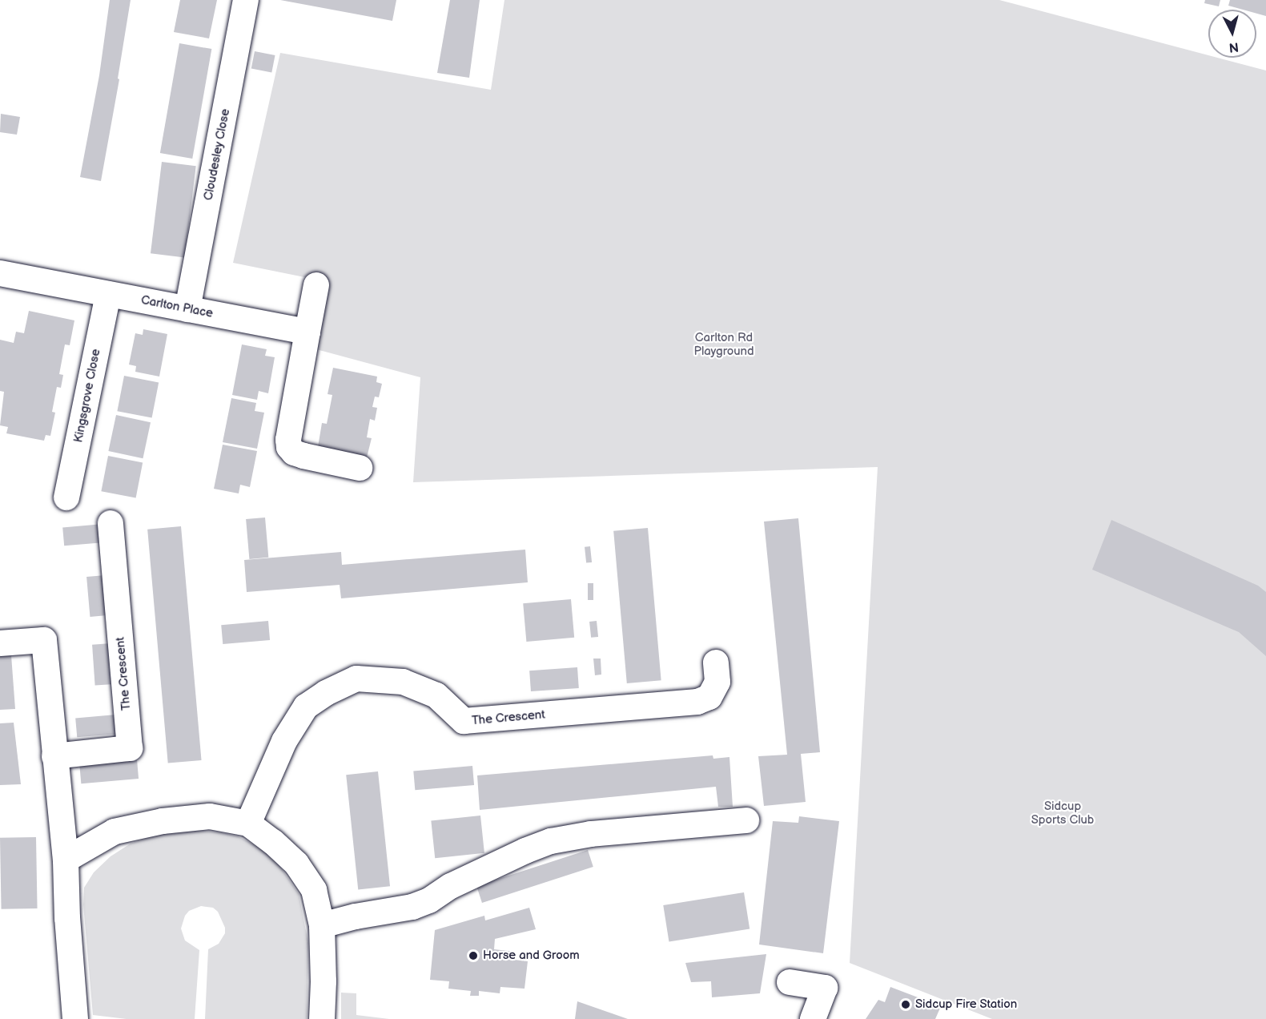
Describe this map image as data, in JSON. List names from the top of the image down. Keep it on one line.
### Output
{"streets":{"street":["Cloudesley Close","Carlton Place","Kingsgrove Close","The Crescent"]},"crossings":[["Cloudesley Close","Carlton Place"],["Carlton Place","Kingsgrove Close"]],"parks":["Carlton Rd Playground","Sidcup Sports Club"],"places":["Horse and Groom","Sidcup Fire Station"],"north":"bottom"}
